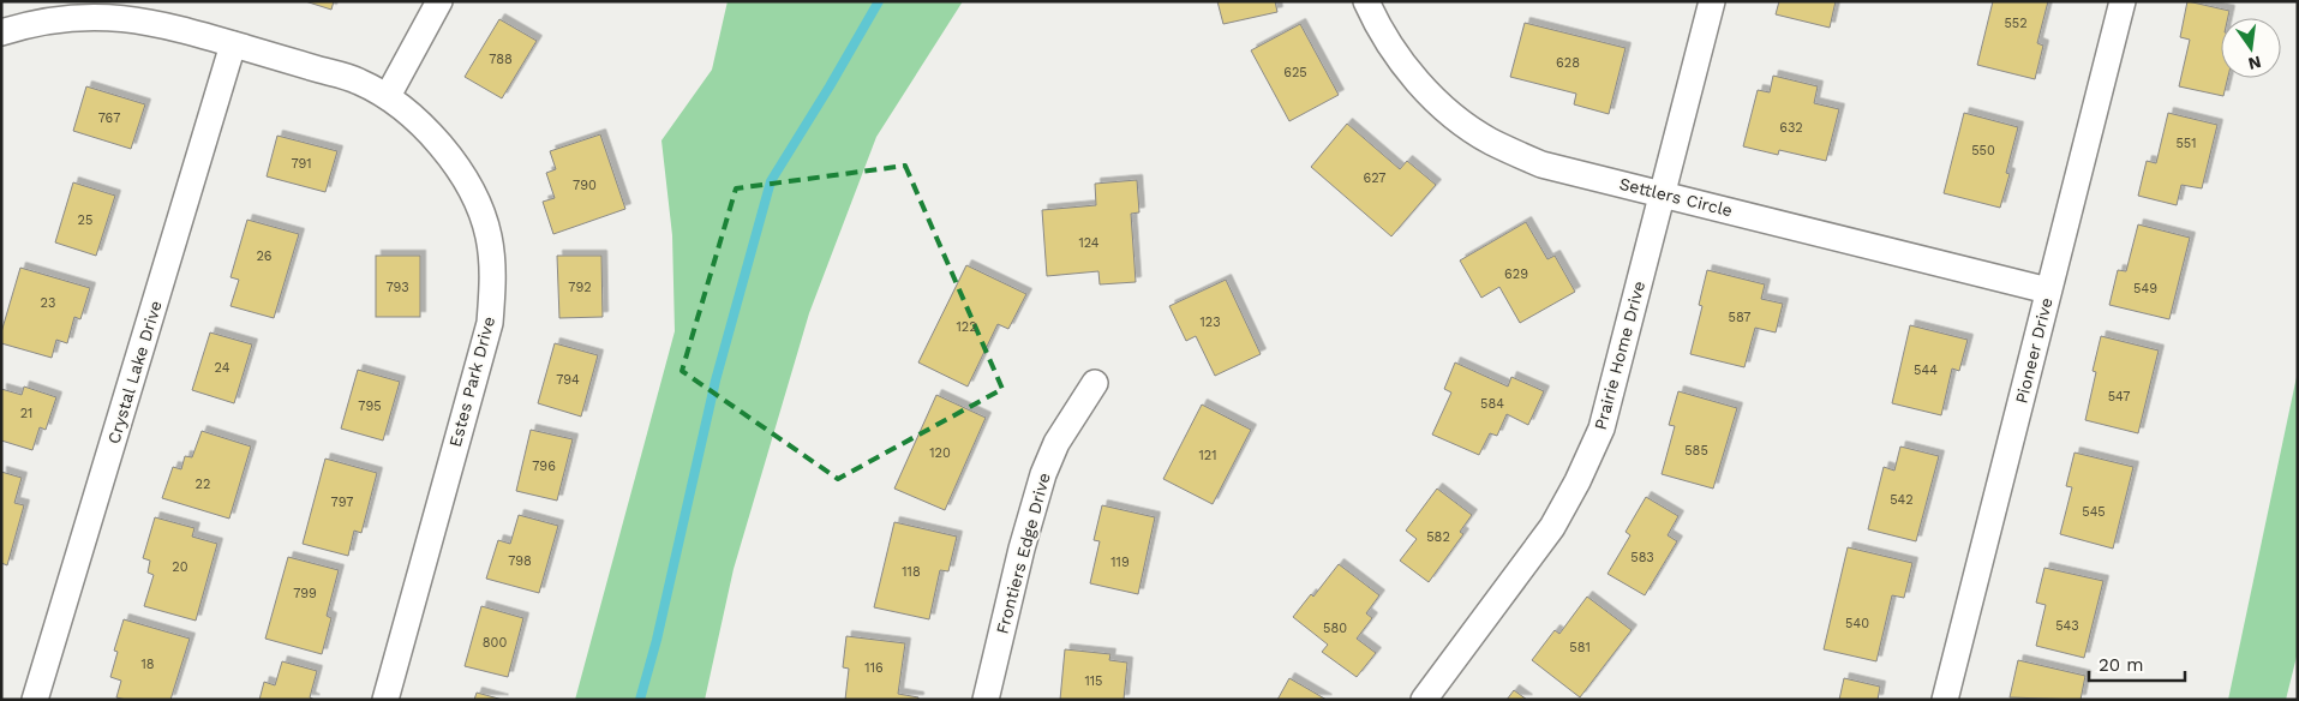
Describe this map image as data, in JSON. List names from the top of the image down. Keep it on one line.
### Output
{"streets":{"street":["Settlers Circle","Pioneer Drive","Prairie Home Drive","Crystal Lake Drive","Estes Park Drive","Frontiers Edge Drive"]},"crossings":[["Settlers Circle","Pioneer Drive"],["Settlers Circle","Prairie Home Drive"],["Crystal Lake Drive","Estes Park Drive"]],"house_numbers":["552","788","628","625","767","632","551","550","791","627","790","25","124","26","629","793","792","549","23","587","123","122","24","544","794","547","584","795","21","585","120","121","796","22","542","797","545","582","583","798","119","20","118","799","540","543","580","800","581","18","116","115"],"scale_bar":"20 m","north":"bottom"}
